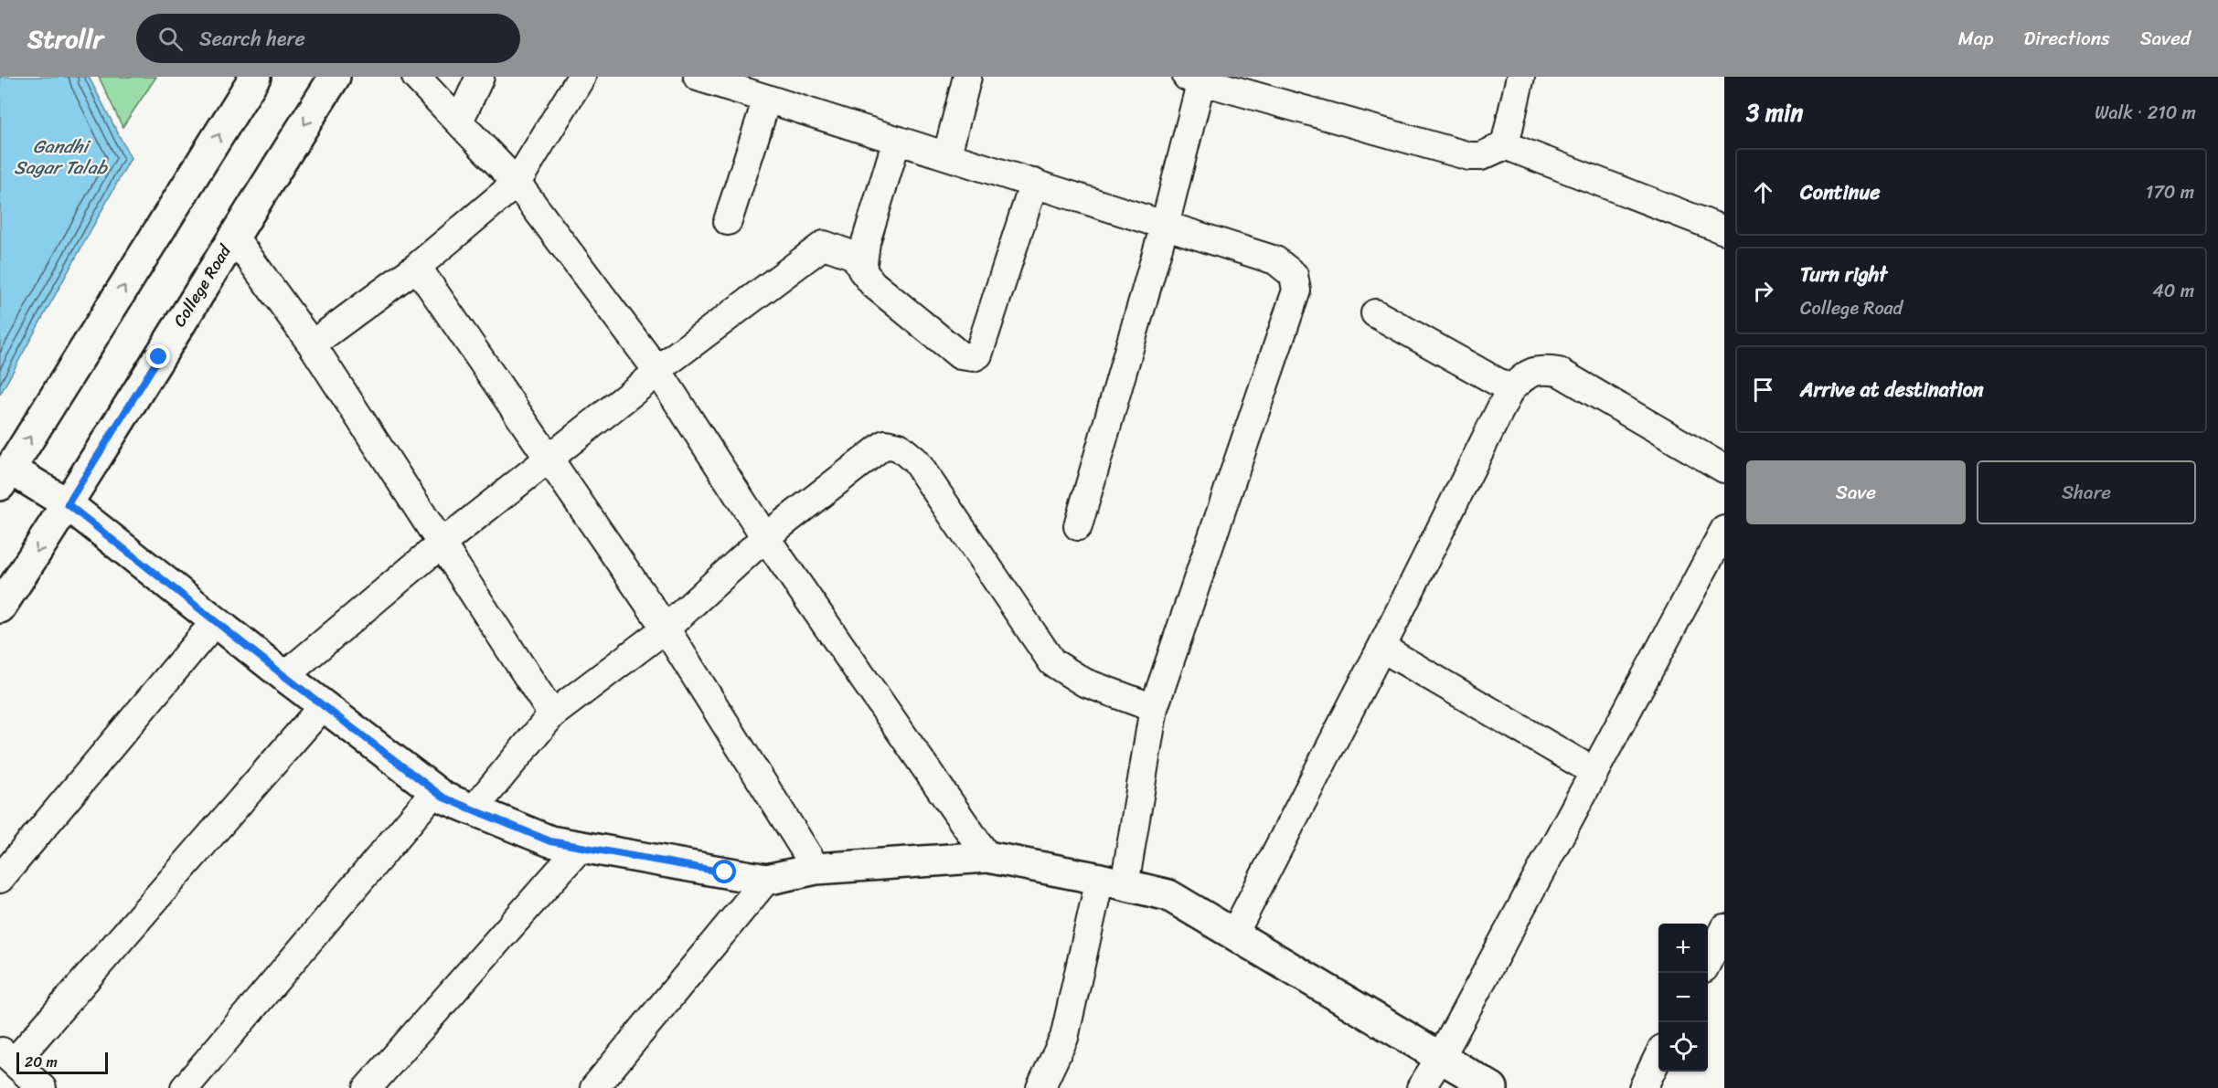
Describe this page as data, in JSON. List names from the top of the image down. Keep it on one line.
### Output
{"streets":{"street":["College Road"]},"water":["Gandhi Sagar Talab"],"scale_bar":"20 m","page":{"header":"Strollr","search":"Search here","nav":["Map","Directions","Saved"],"heading":["3 min","Walk · 210 m"],"list":[["Continue","170 m"],["Turn right","College Road","40 m"],"Arrive at destination"],"buttons":["Save","Share"],"map_buttons":["+","−"],"scale":"20 m"}}
